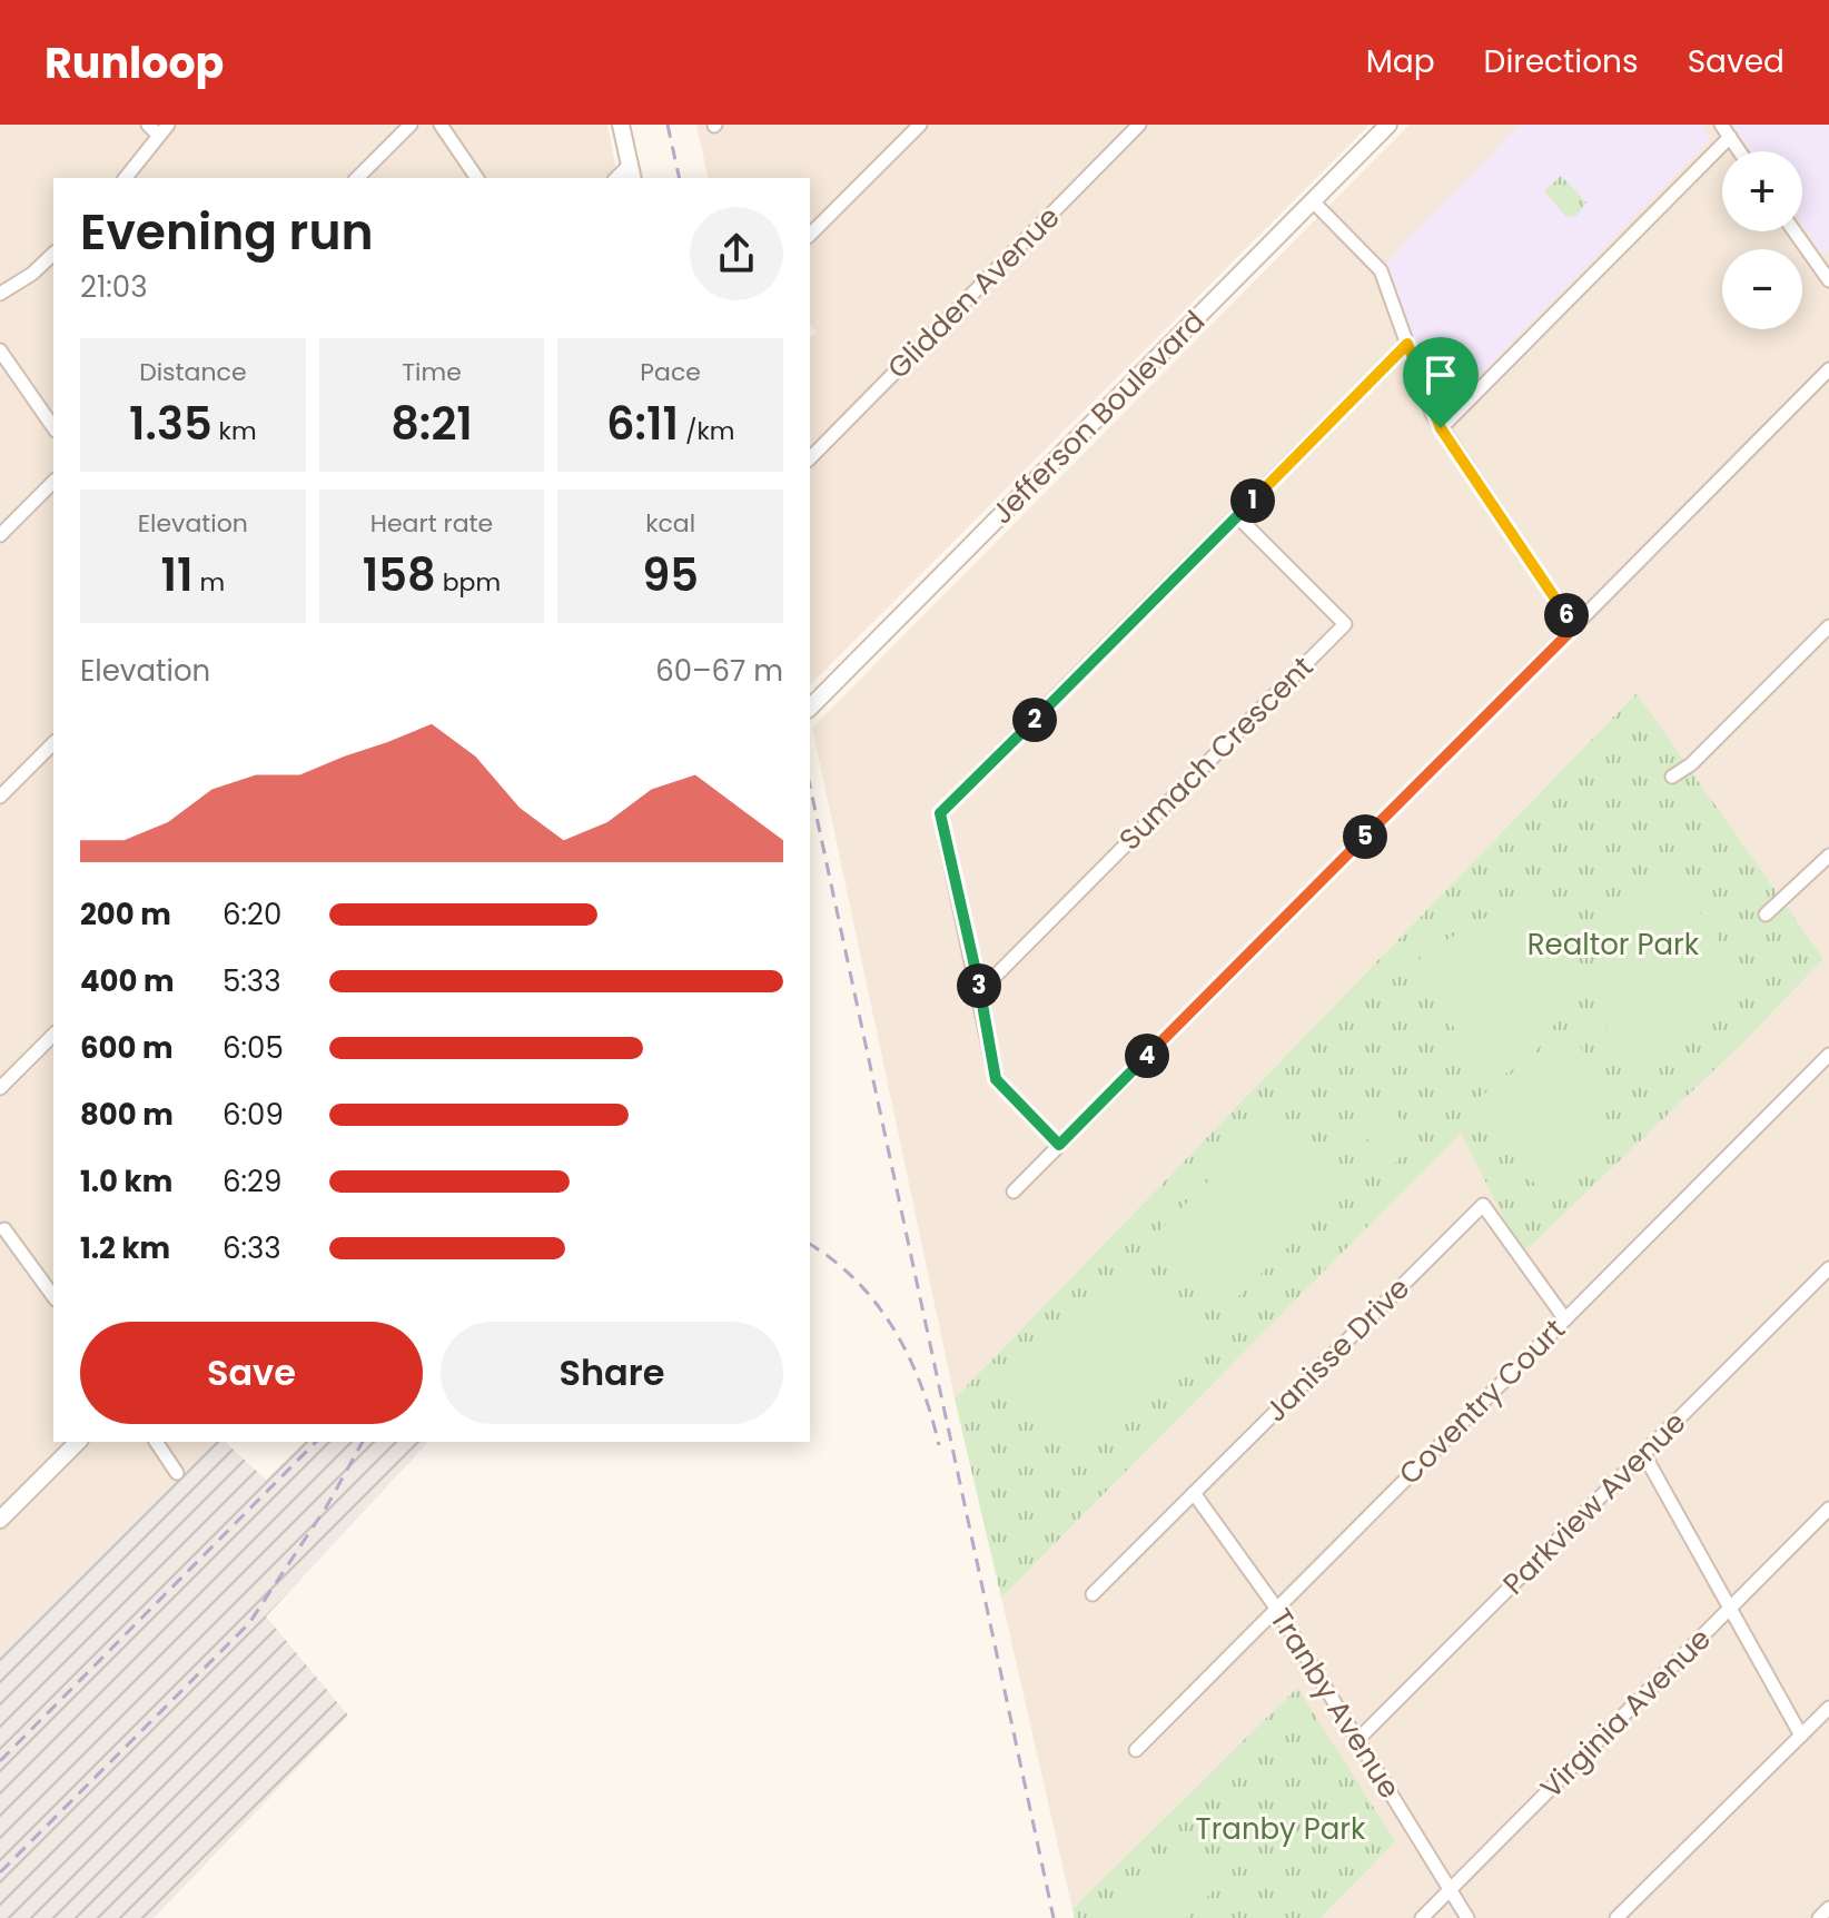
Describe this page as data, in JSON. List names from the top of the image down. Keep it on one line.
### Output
{"streets":{"street":["Glidden Avenue","Jefferson Boulevard","Sumach Crescent","Janisse Drive","Coventry Court","Parkview Avenue","Tranby Avenue","Virginia Avenue"]},"crossings":[["Janisse Drive","Coventry Court"],["Janisse Drive","Tranby Avenue"],["Coventry Court","Tranby Avenue"],["Parkview Avenue","Tranby Avenue"],["Tranby Avenue","Virginia Avenue"]],"parks":["Realtor Park","Tranby Park"],"page":{"header":"Runloop","nav":["Map","Directions","Saved"],"map_buttons":["+","−"],"heading":["Evening run","21:03"],"stats":[["Distance","1.35 km"],["Time","8:21"],["Pace","6:11 /km"],["Elevation","11 m"],["Heart rate","158 bpm"],["kcal","95"]],"pins":["1","6","2","5","3","4"],"chart":["Elevation","60–67 m"],"list":[{"name":"200 m","note":"6:20"},{"name":"400 m","note":"5:33"},{"name":"600 m","note":"6:05"},{"name":"800 m","note":"6:09"},{"name":"1.0 km","note":"6:29"},{"name":"1.2 km","note":"6:33"}],"buttons":["Save","Share"]}}
